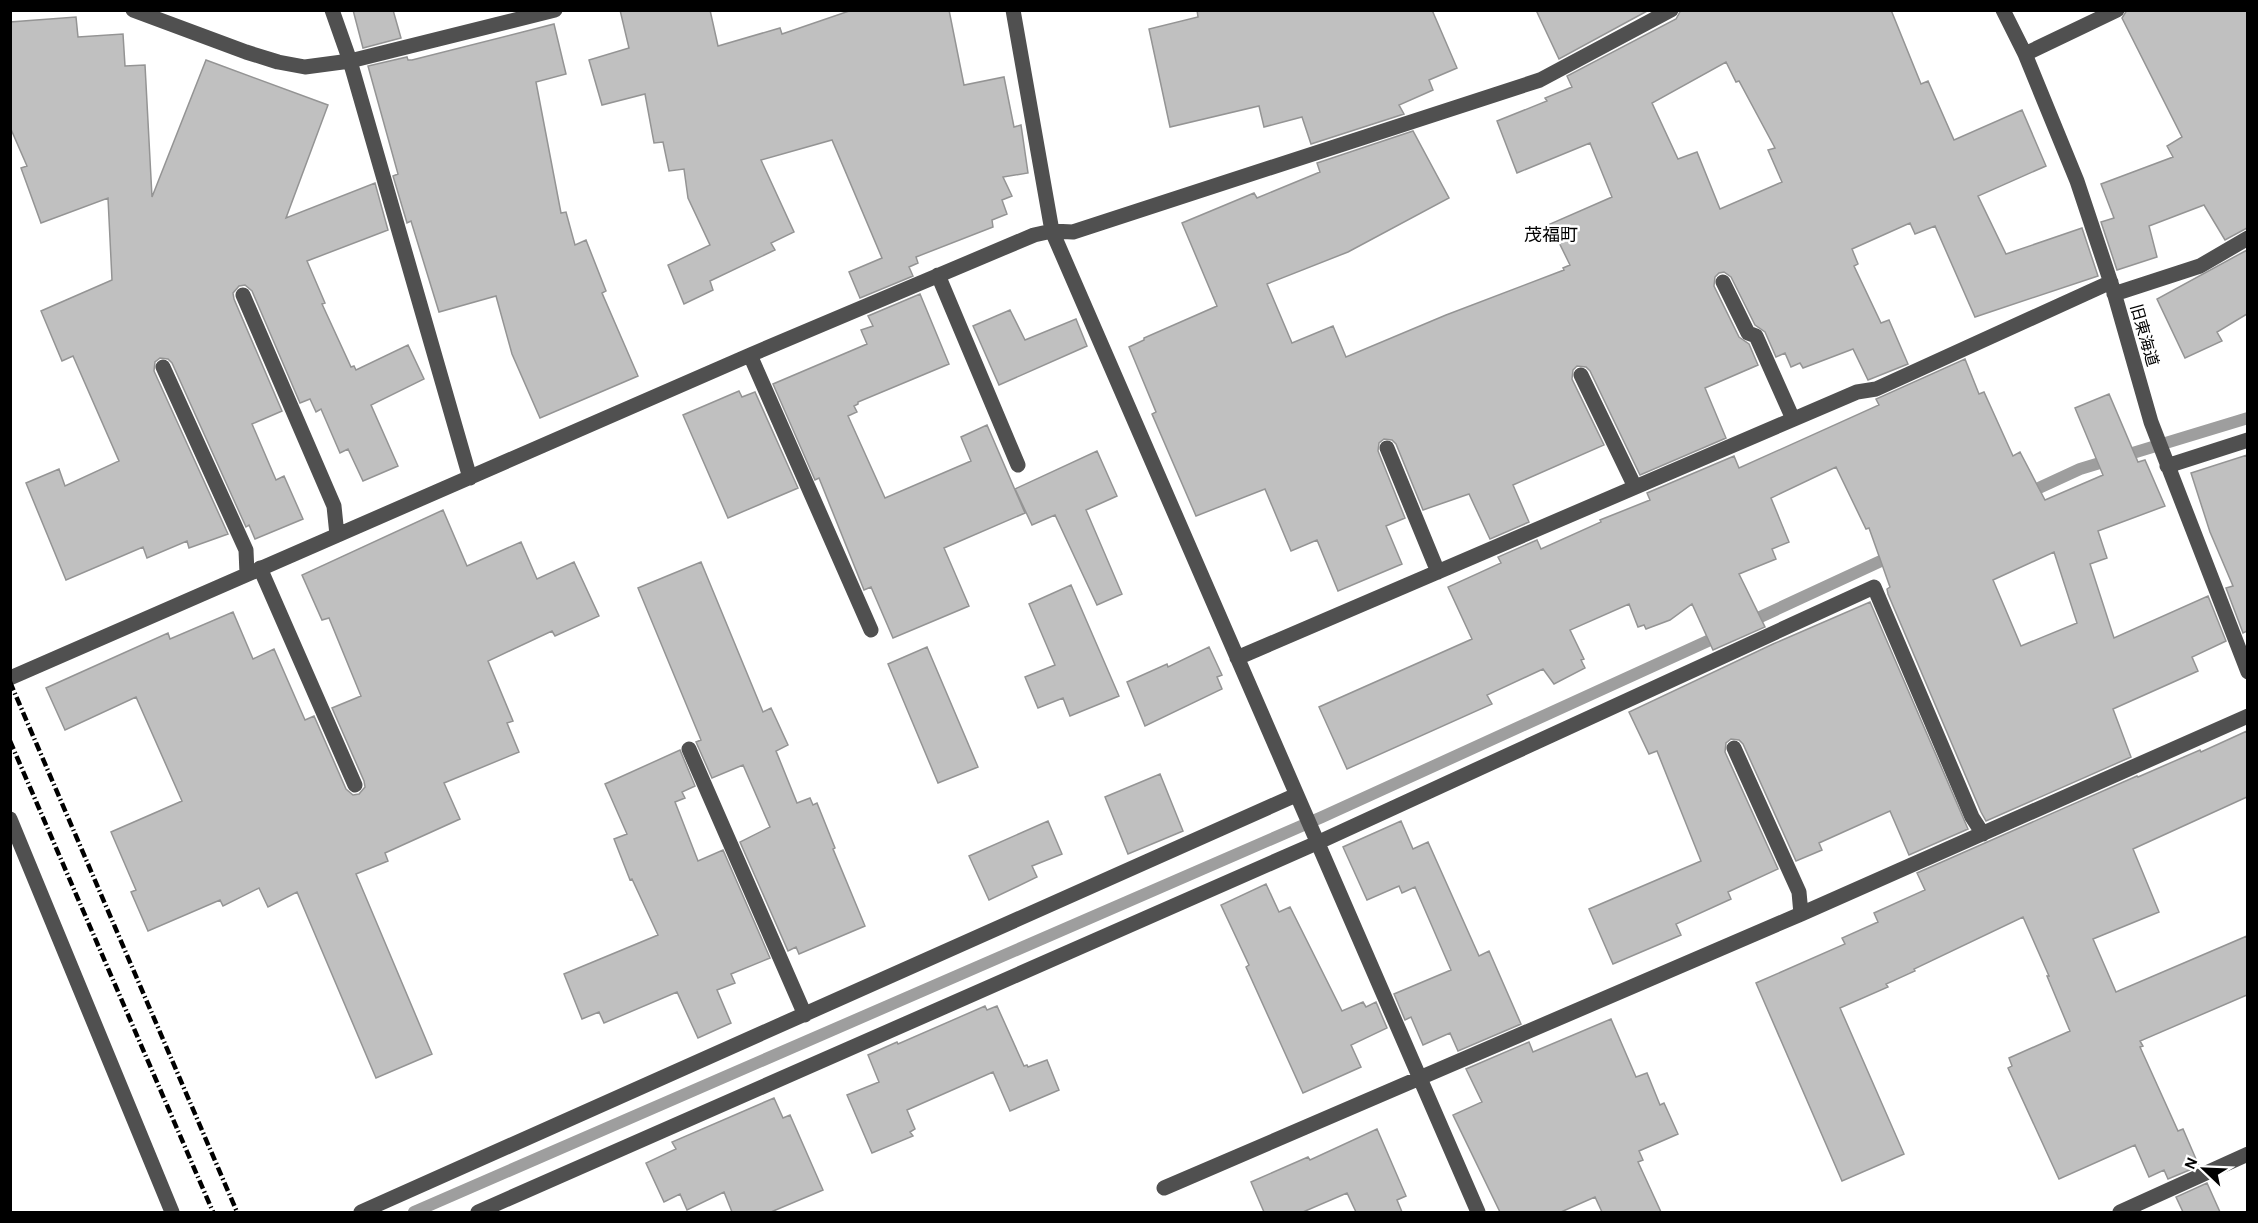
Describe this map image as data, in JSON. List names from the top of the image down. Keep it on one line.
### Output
{"streets":{"street":["旧東海道"]},"districts":["茂福町"],"north":"top left"}
